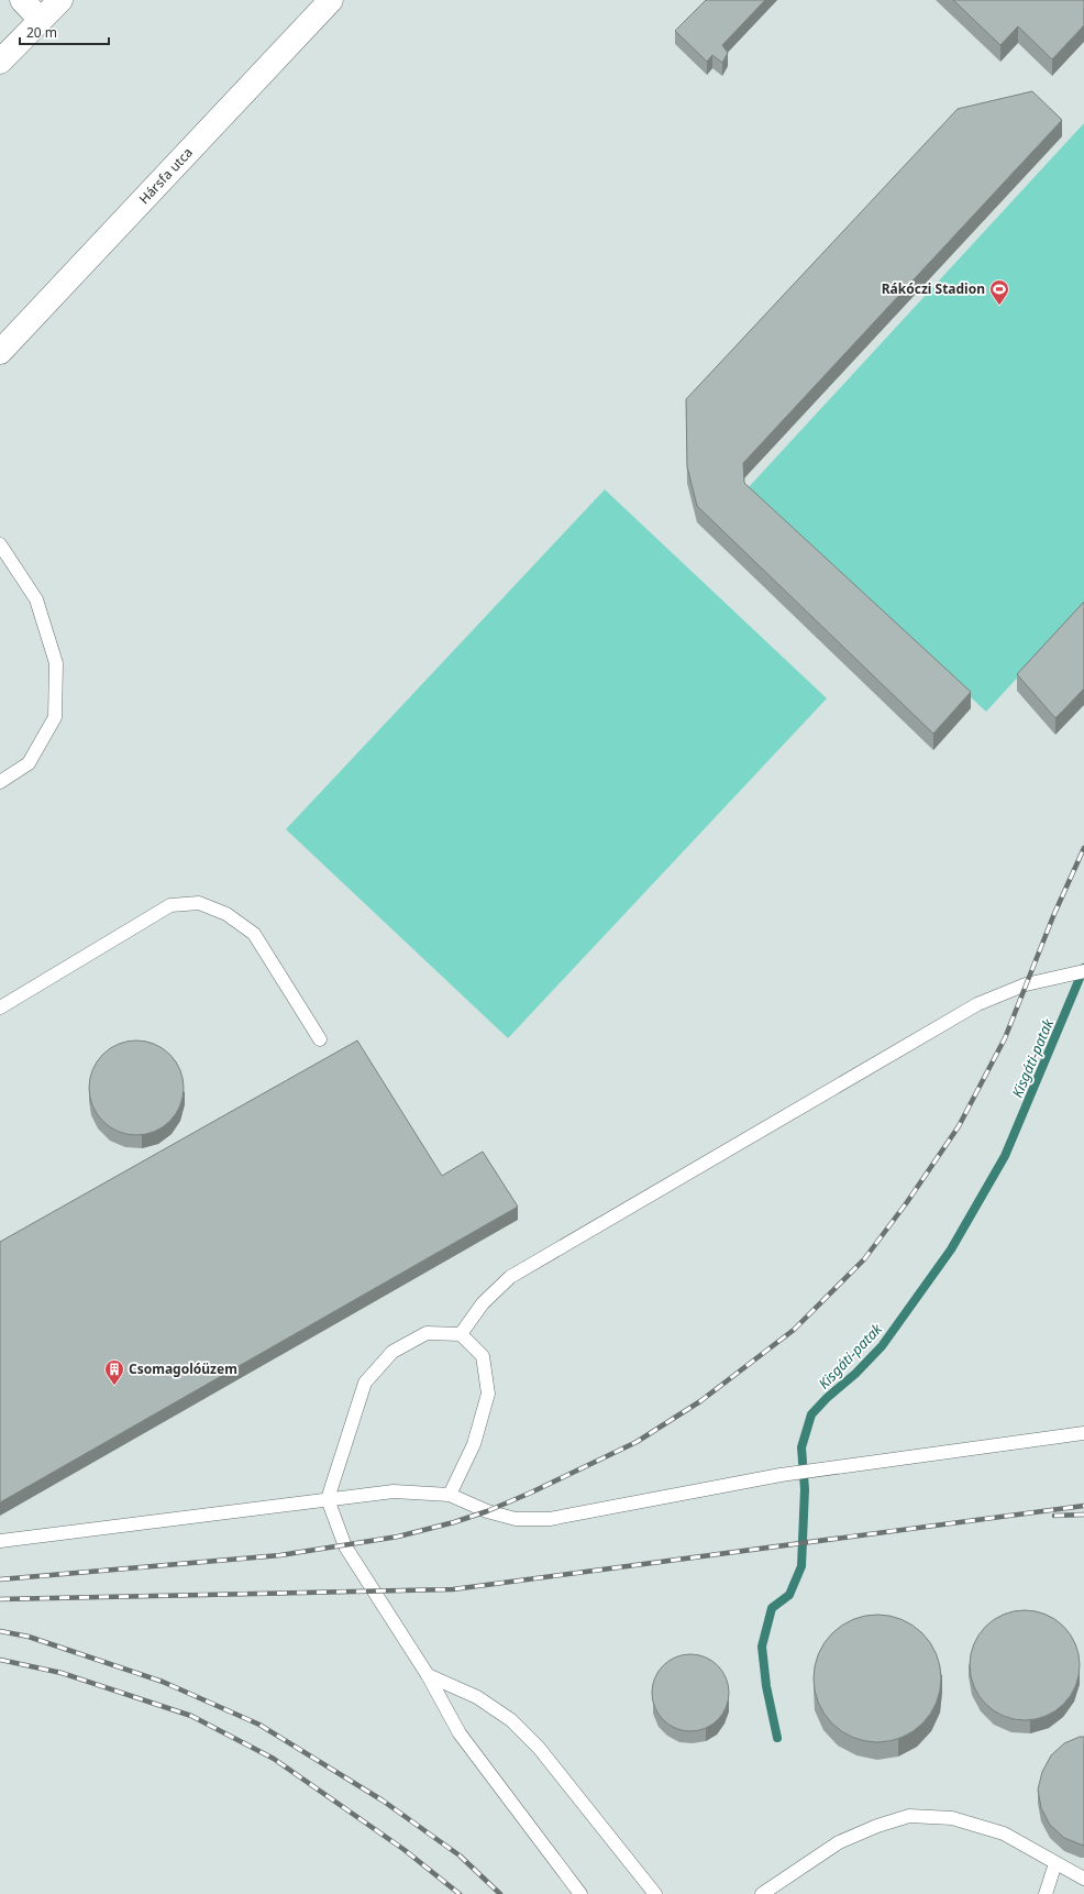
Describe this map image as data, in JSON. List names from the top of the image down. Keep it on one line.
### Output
{"streets":{"street":["Hársfa utca"]},"water":["Kisgáti-patak"],"places":{"sports":["Rákóczi Stadion"],"building":["Csomagolóüzem"]},"scale_bar":"20 m"}
